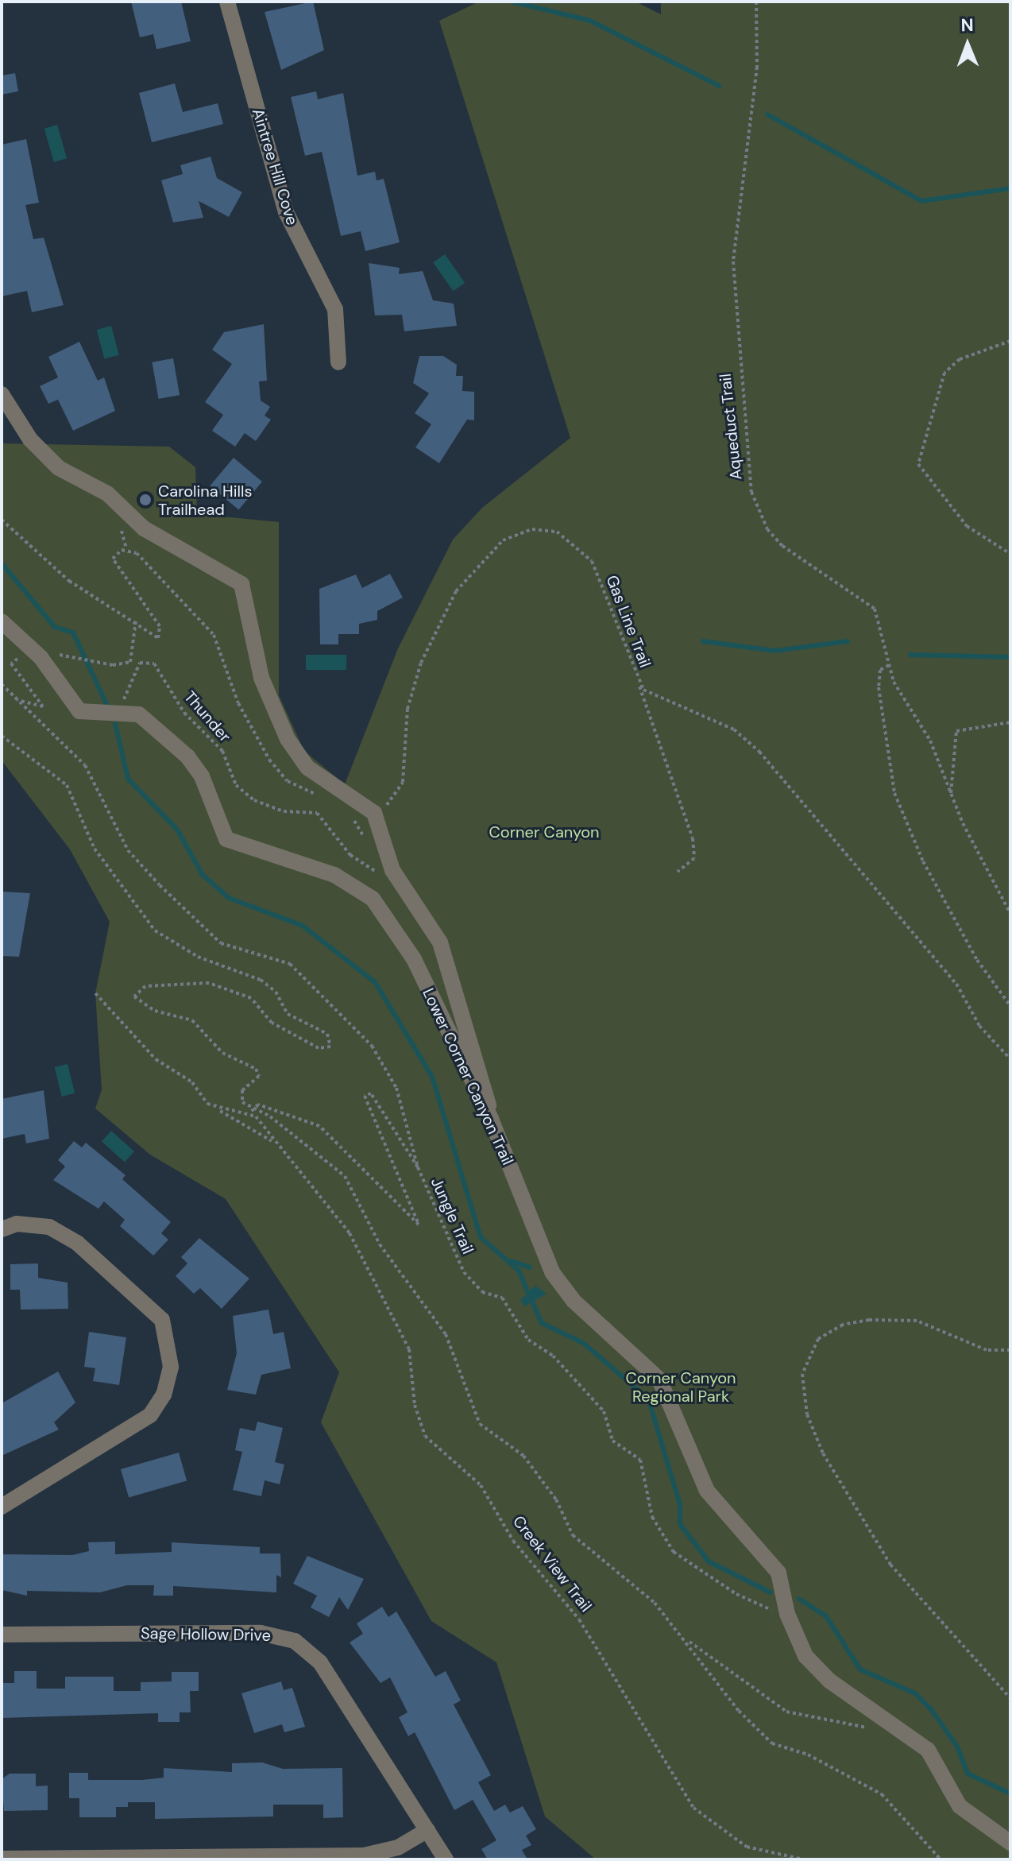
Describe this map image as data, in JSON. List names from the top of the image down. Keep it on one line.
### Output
{"streets":{"street":["Aintree Hill Cove","Lower Corner Canyon Trail","Sage Hollow Drive"],"path":["Aqueduct Trail","Gas Line Trail","Thunder","Jungle Trail","Creek View Trail"]},"crossings":[["Thunder","Lower Corner Canyon Trail"],["Lower Corner Canyon Trail","Jungle Trail"]],"parks":["Corner Canyon","Corner Canyon Regional Park"],"places":["Carolina Hills Trailhead"],"north":"top"}
